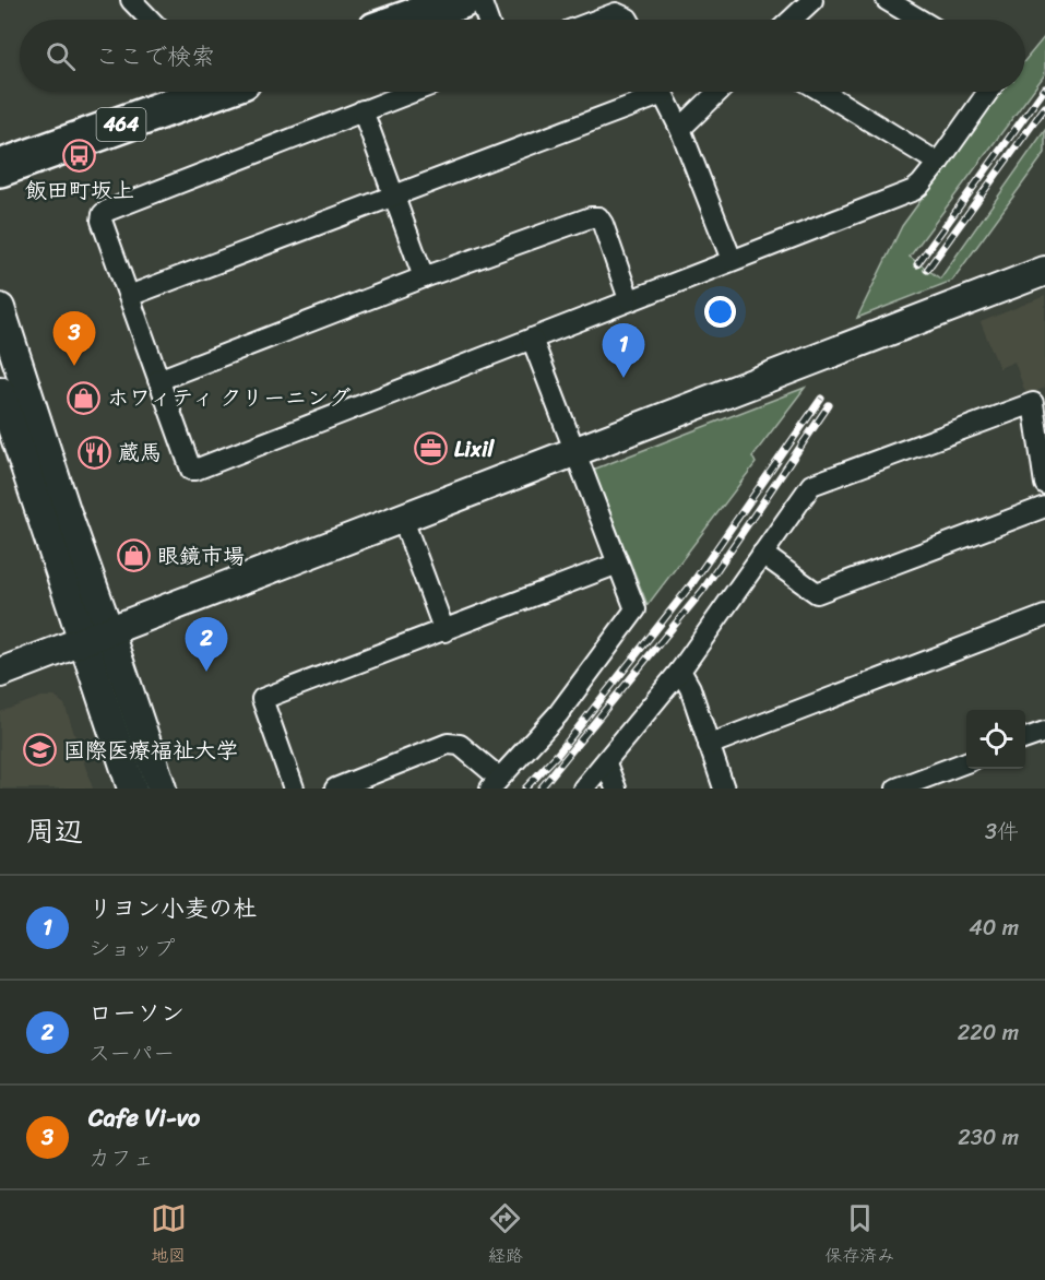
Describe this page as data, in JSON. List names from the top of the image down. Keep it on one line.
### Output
{"streets":{"highway":["464"]},"places":{"bus stop":["飯田町坂上"],"shop":["ホワィティ クリーニング","眼鏡市場"],"office":["Lixil"],"restaurant":["蔵馬"],"school or university":["国際医療福祉大学"]},"page":{"search":"ここで検索","pins":["3","1","2"],"heading":["周辺","3件"],"list":[{"mark":"1","name":"リヨン小麦の杜","note":"ショップ","value":"40 m"},{"mark":"2","name":"ローソン","note":"スーパー","value":"220 m"},{"mark":"3","name":"Cafe Vi-vo","note":"カフェ","value":"230 m"}],"nav":["地図","経路","保存済み"]}}
